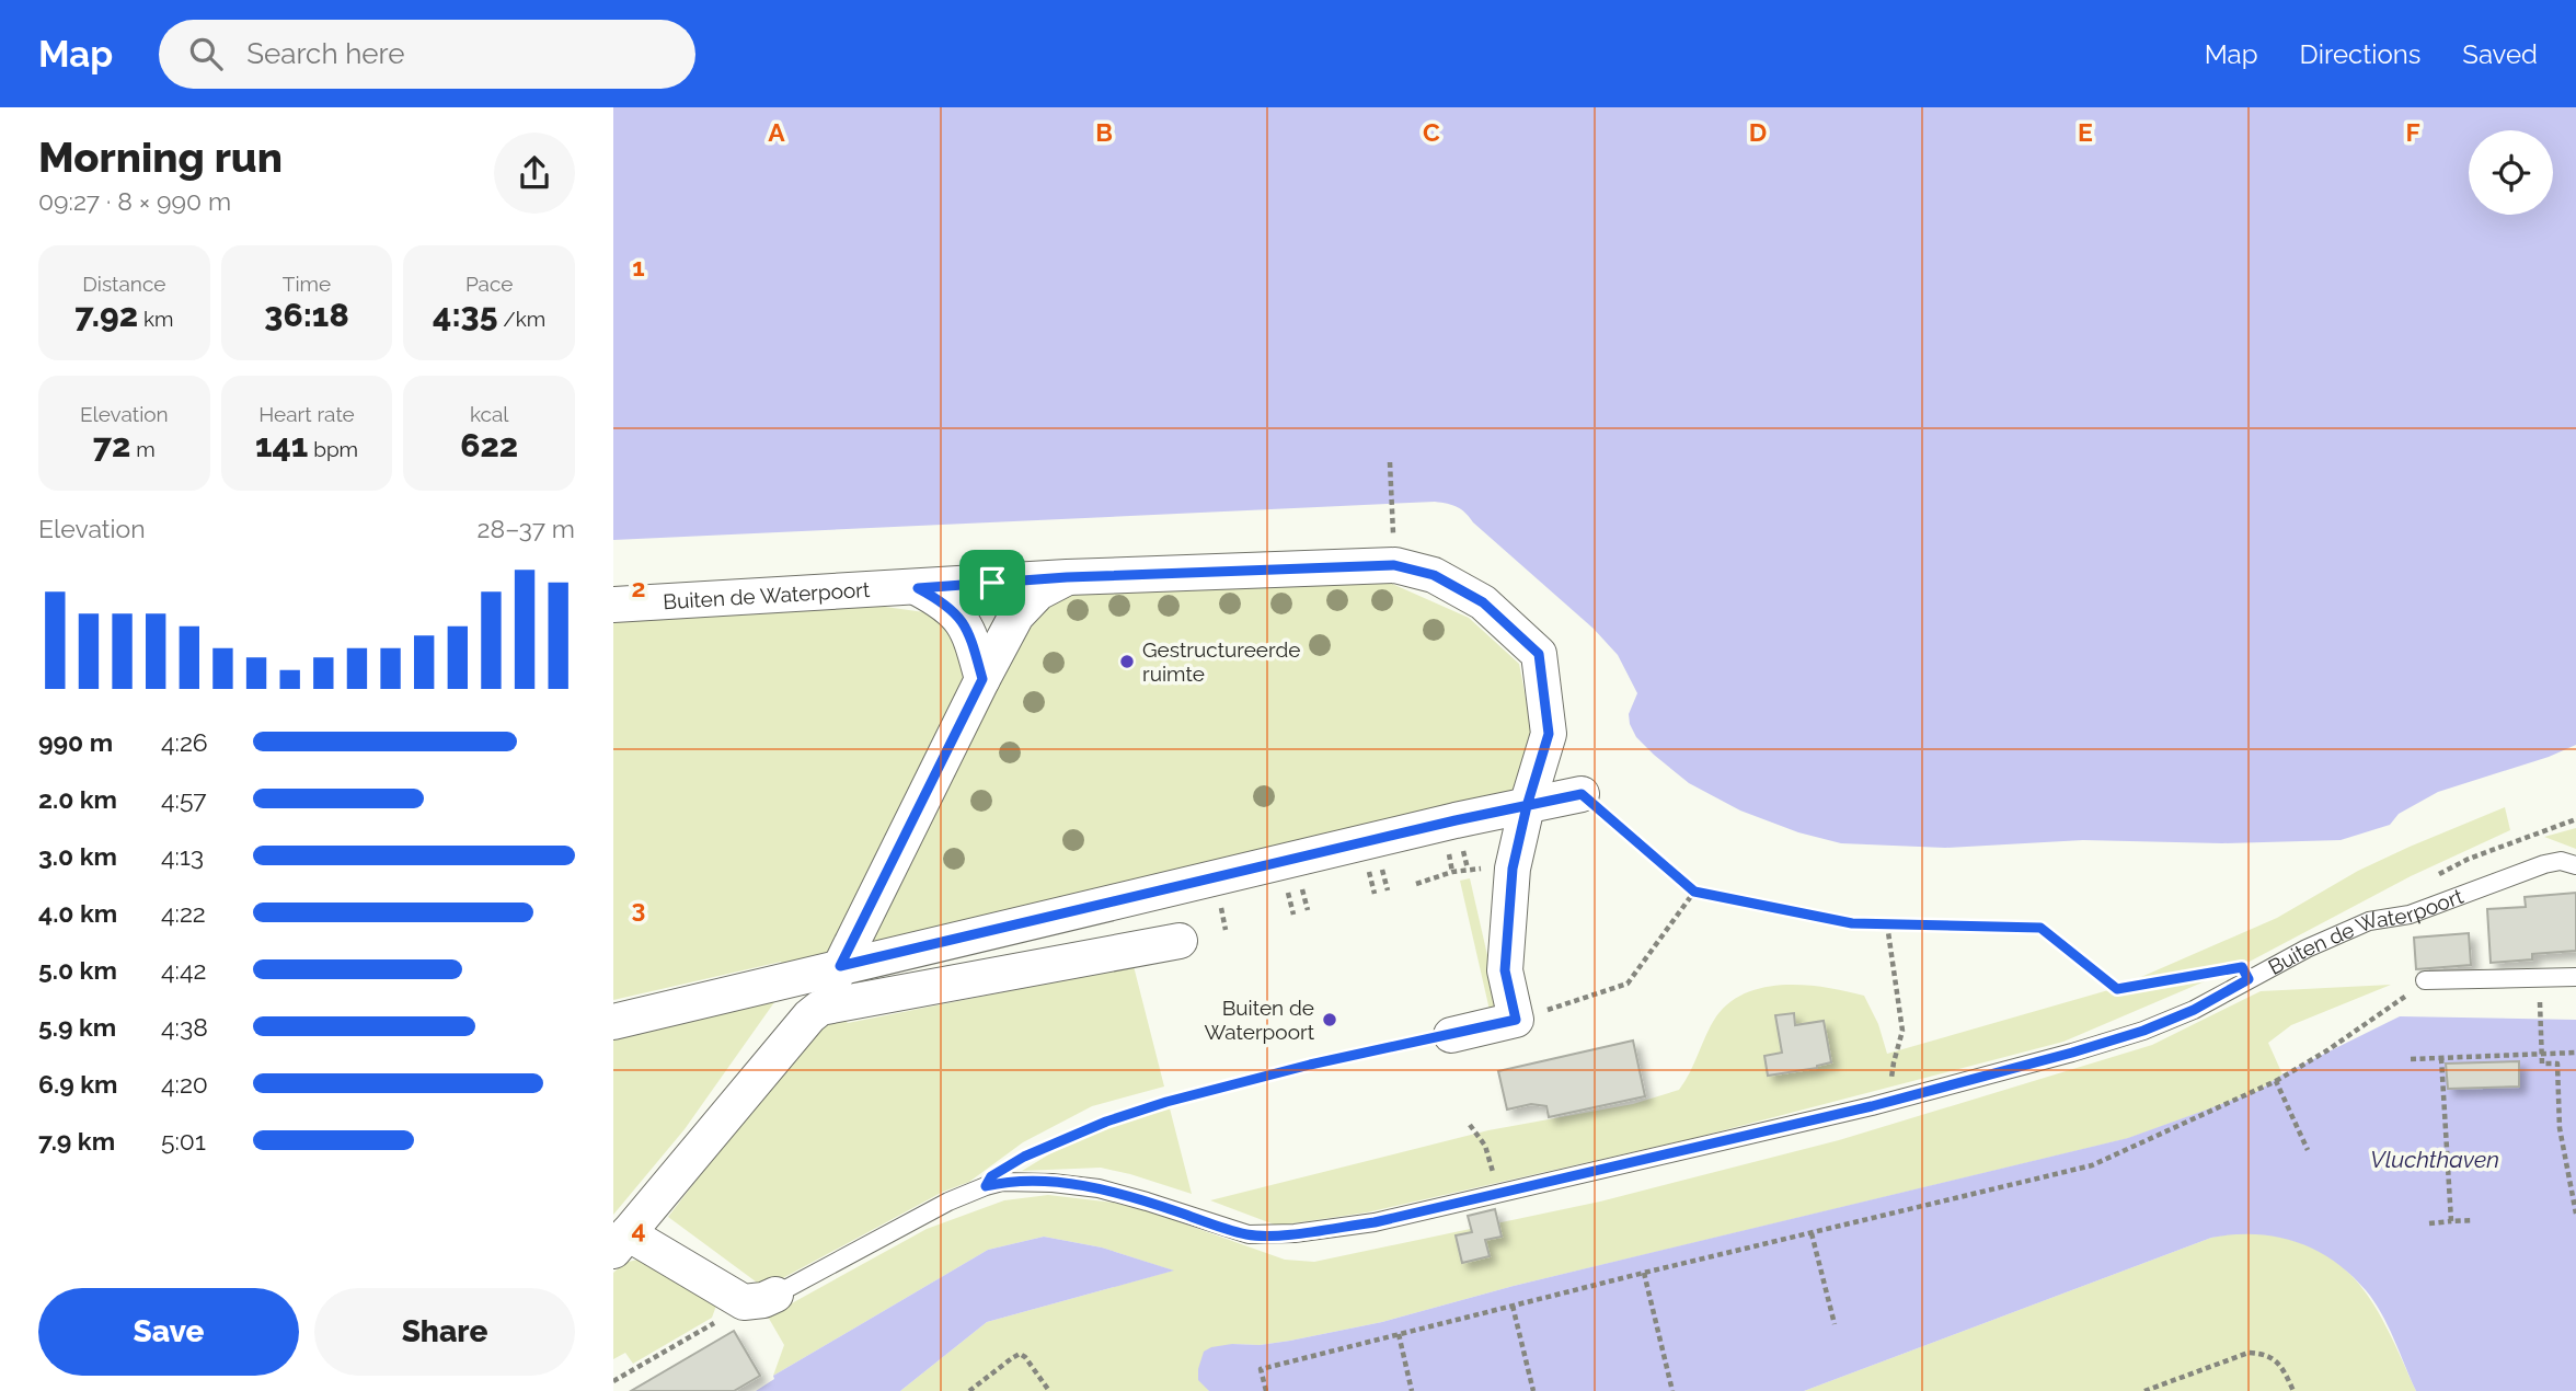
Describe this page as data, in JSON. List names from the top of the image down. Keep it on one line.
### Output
{"streets":{"street":["Buiten de Waterpoort"]},"water":["Vluchthaven"],"places":["Gestructureerde ruimte","Buiten de Waterpoort"],"page":{"header":"Map","search":"Search here","nav":["Map","Directions","Saved"],"heading":["Morning run","09:27 · 8 × 990 m"],"stats":[["Distance","7.92 km"],["Time","36:18"],["Pace","4:35 /km"],["Elevation","72 m"],["Heart rate","141 bpm"],["kcal","622"]],"chart":["Elevation","28–37 m"],"list":[{"name":"990 m","note":"4:26"},{"name":"2.0 km","note":"4:57"},{"name":"3.0 km","note":"4:13"},{"name":"4.0 km","note":"4:22"},{"name":"5.0 km","note":"4:42"},{"name":"5.9 km","note":"4:38"},{"name":"6.9 km","note":"4:20"},{"name":"7.9 km","note":"5:01"}],"buttons":["Save","Share"]},"grid":{"columns":["A","B","C","D","E","F"],"rows":["1","2","3","4"]}}
